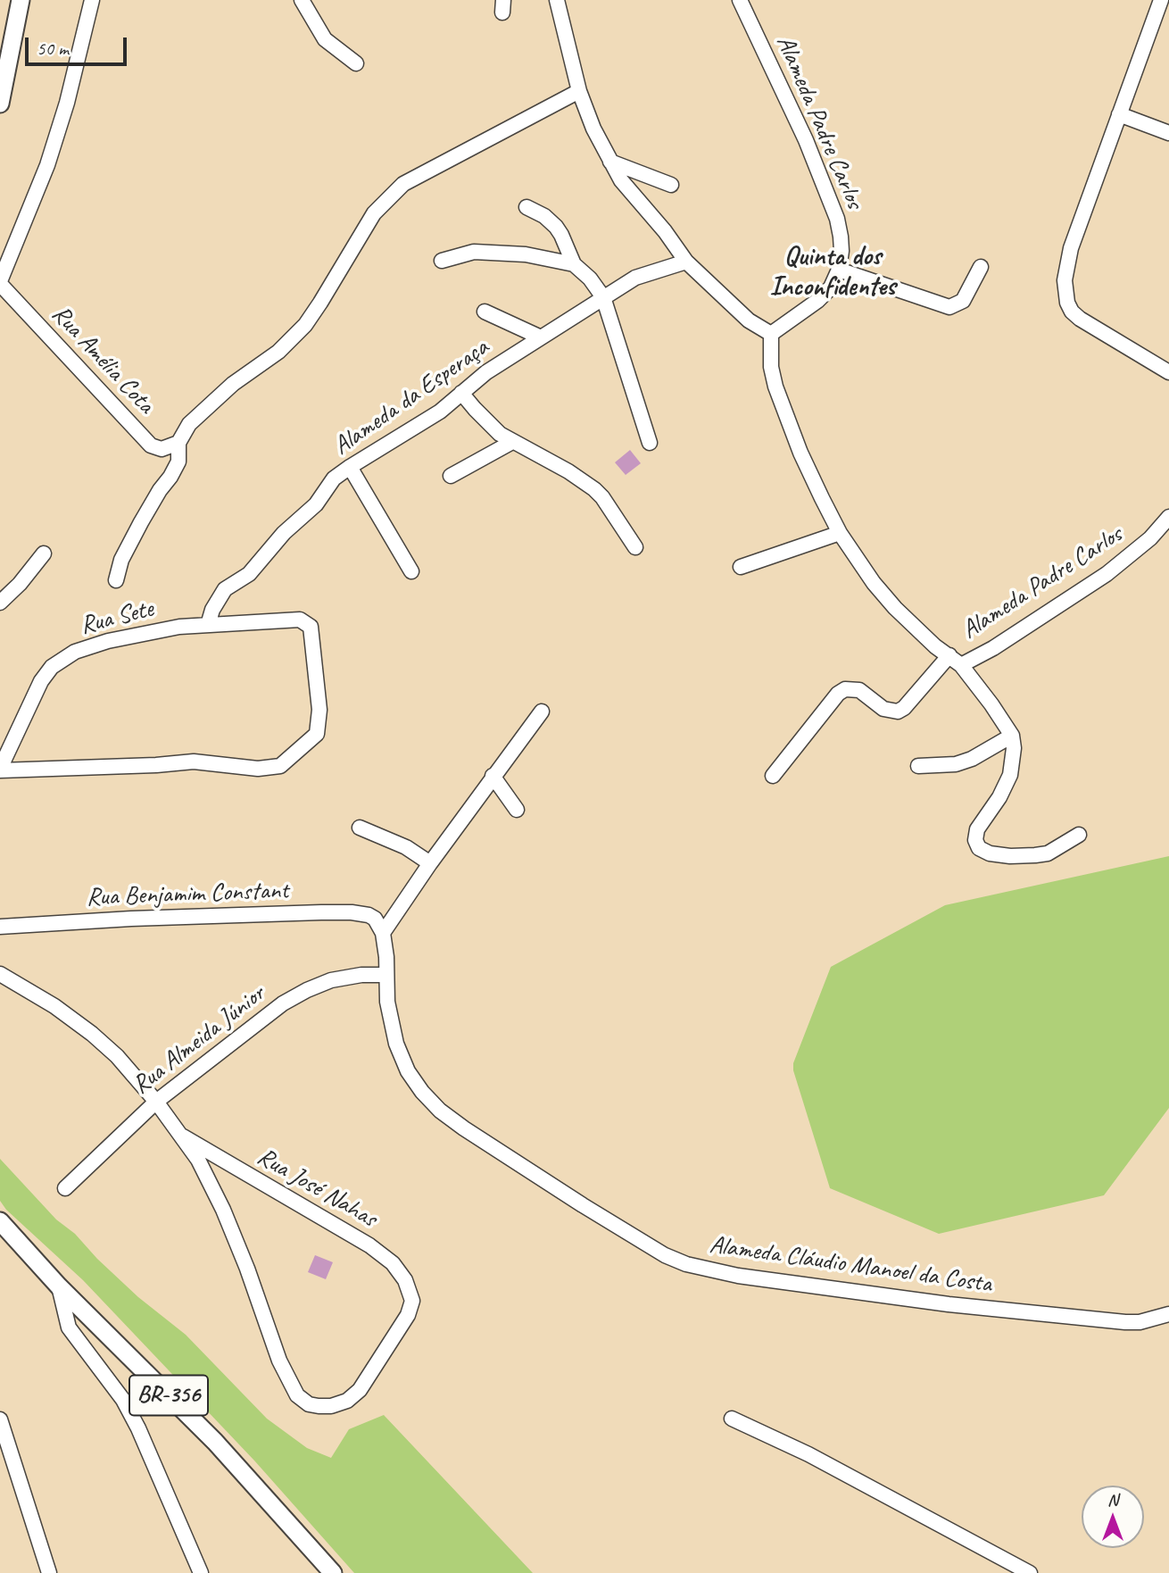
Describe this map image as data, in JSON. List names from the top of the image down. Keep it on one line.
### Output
{"streets":{"main road":["BR-356"],"street":["Alameda Padre Carlos","Rua Amélia Cota","Alameda da Esperaça","Rua Sete","Rua Benjamim Constant","Rua Almeida Júnior","Rua José Nahas","Alameda Cláudio Manoel da Costa"]},"crossings":[["Alameda da Esperaça","Rua Sete"],["Rua Benjamim Constant","Alameda Cláudio Manoel da Costa"],["Rua Almeida Júnior","Alameda Cláudio Manoel da Costa"]],"districts":["Quinta dos Inconfidentes"],"scale_bar":"50 m","north":"top"}
